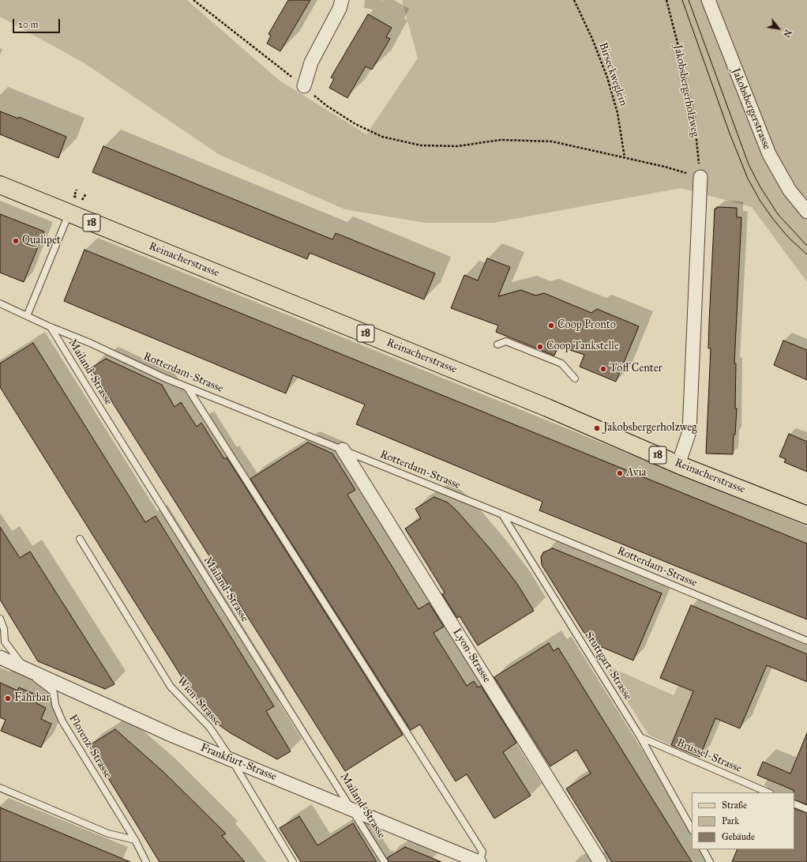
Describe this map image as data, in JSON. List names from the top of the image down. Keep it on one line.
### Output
{"streets":{"main road":["18","Reinacherstrasse"],"street":["Jakobsbergerstrasse","Lyon-Strasse","Frankfurt-Strasse"],"lane":["Mailand-Strasse","Rotterdam-Strasse","Stuttgart-Strasse","Wien-Strasse","Florenz-Strasse","Brüssel-Strasse"],"path":["Birseckweglein","Jakobsbergerholzweg"]},"crossings":[["Mailand-Strasse","Rotterdam-Strasse"],["Mailand-Strasse","Frankfurt-Strasse"],["Rotterdam-Strasse","Lyon-Strasse"],["Rotterdam-Strasse","Stuttgart-Strasse"],["Stuttgart-Strasse","Brüssel-Strasse"],["Wien-Strasse","Frankfurt-Strasse"],["Florenz-Strasse","Frankfurt-Strasse"]],"places":["Qualipet","Coop Pronto","Coop Tankstelle","Töff Center","Jakobsbergerholzweg","Avia","Fahrbar"],"legend":["Straße","Park","Gebäude"],"scale_bar":"20 m","north":"bottom right"}
